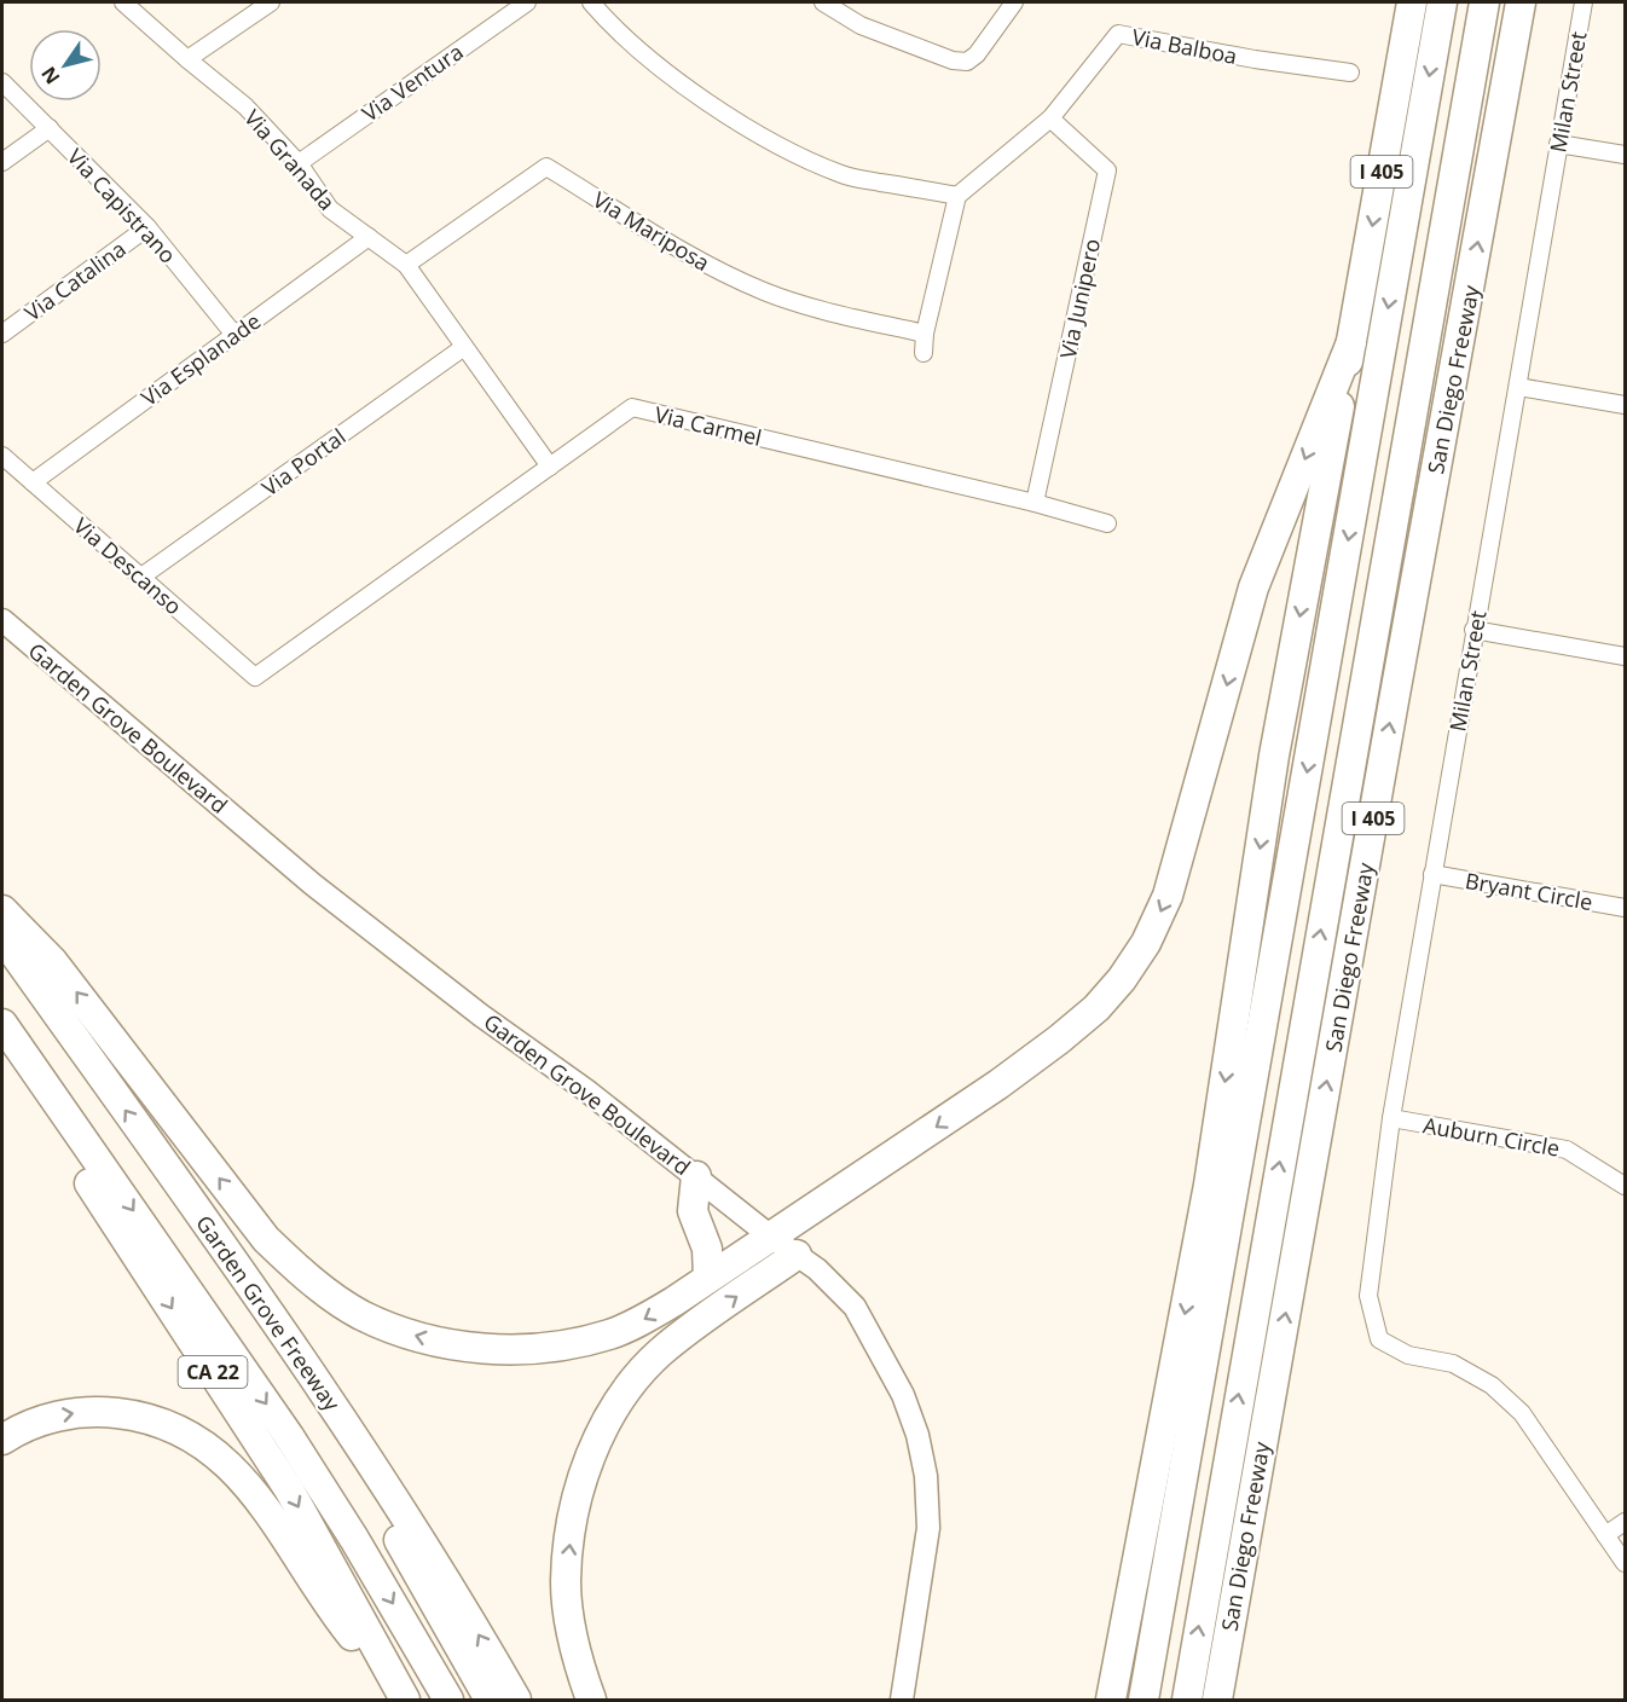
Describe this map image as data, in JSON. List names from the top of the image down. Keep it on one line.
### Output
{"streets":{"highway":["I 405","San Diego Freeway","Garden Grove Freeway","CA 22"],"main road":["Garden Grove Boulevard"],"street":["Via Balboa","Via Ventura","Milan Street","Via Granada","Via Capistrano","Via Mariposa","Via Catalina","Via Junipero","Via Esplanade","Via Carmel","Via Portal","Via Descanso","Bryant Circle","Auburn Circle"]},"crossings":[["Via Balboa","Via Junipero"],["Via Ventura","Via Granada"],["Milan Street","Bryant Circle"],["Milan Street","Auburn Circle"],["Via Granada","Via Mariposa"],["Via Granada","Via Esplanade"],["Via Granada","Via Carmel"],["Via Granada","Via Portal"],["Via Capistrano","Via Catalina"],["Via Capistrano","Via Esplanade"],["Via Junipero","Via Carmel"],["Via Esplanade","Via Descanso"],["Via Carmel","Via Descanso"],["Via Portal","Via Descanso"]],"north":"bottom left"}
